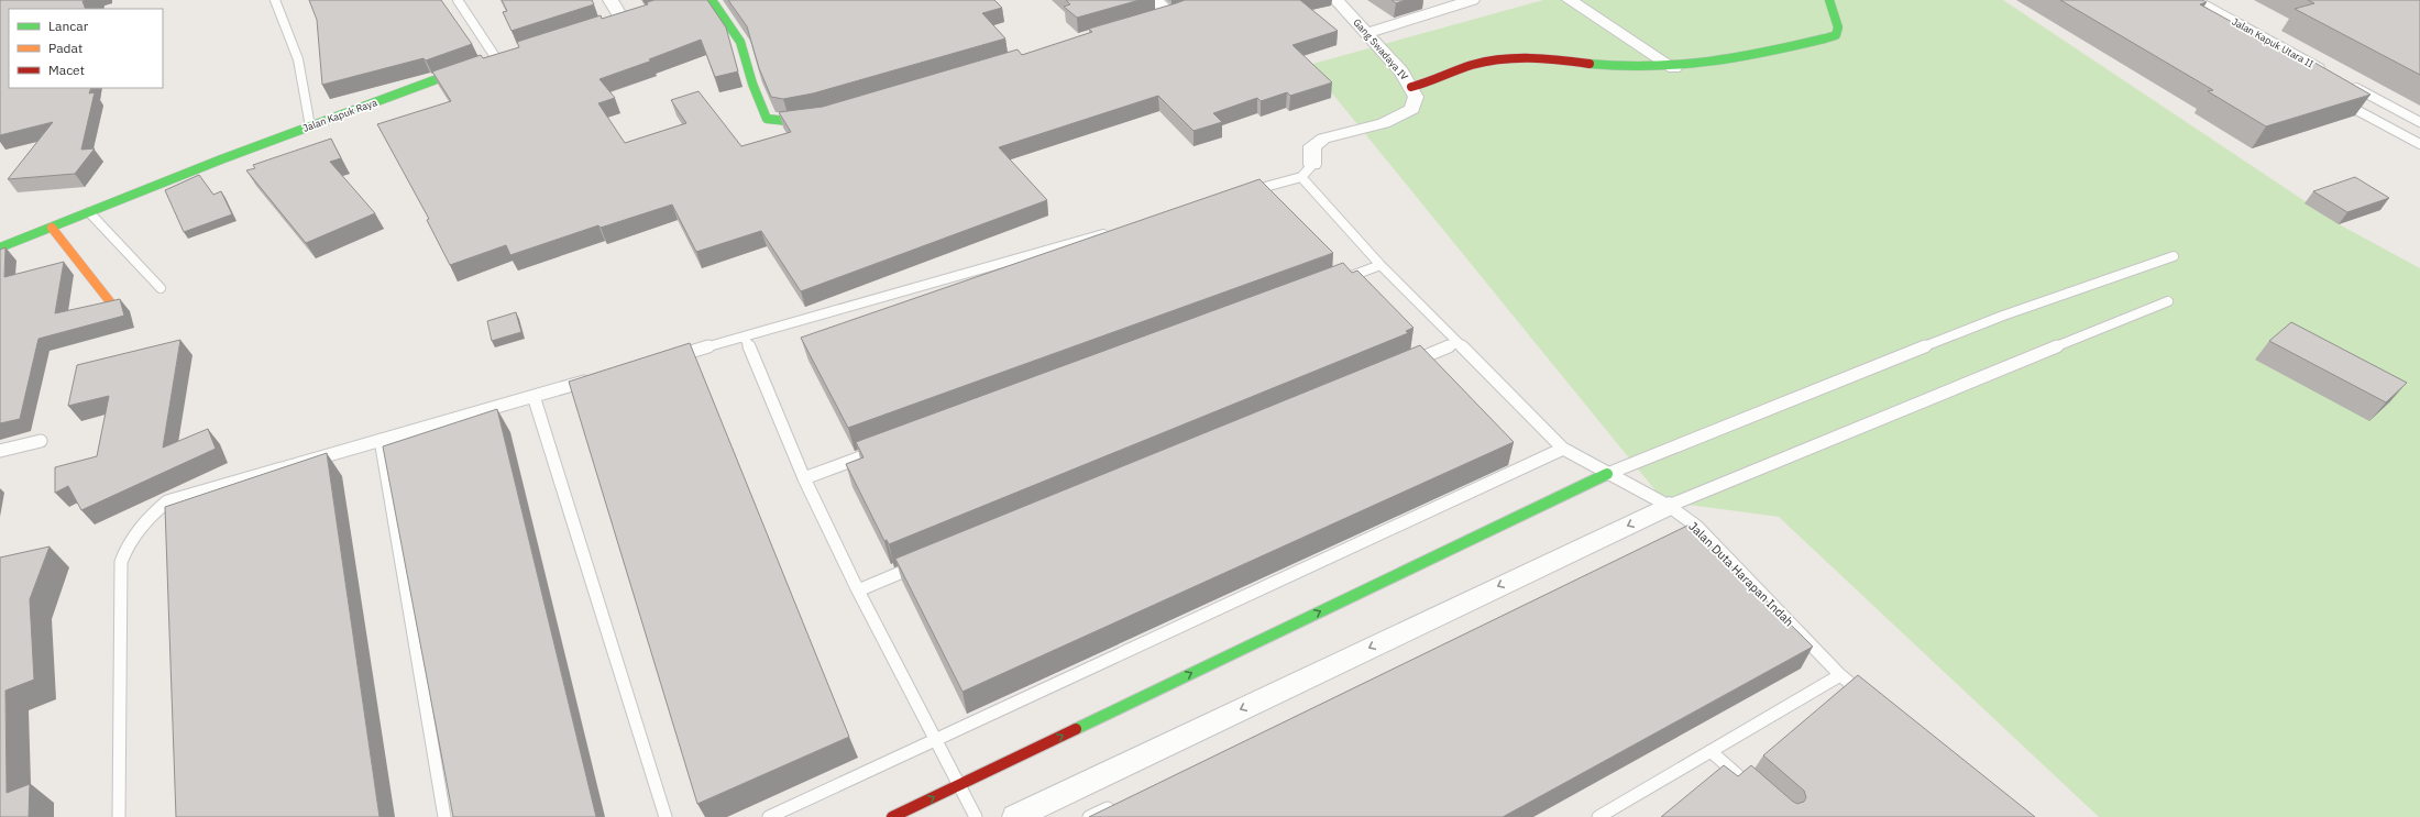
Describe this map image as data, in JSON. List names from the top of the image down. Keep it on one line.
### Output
{"streets":{"street":["Gang Swadaya IV","Jalan Kapuk Raya"],"lane":["Jalan Kapuk Utara II","Jalan Duta Harapan Indah"]},"legend":["Lancar","Padat","Macet"]}
